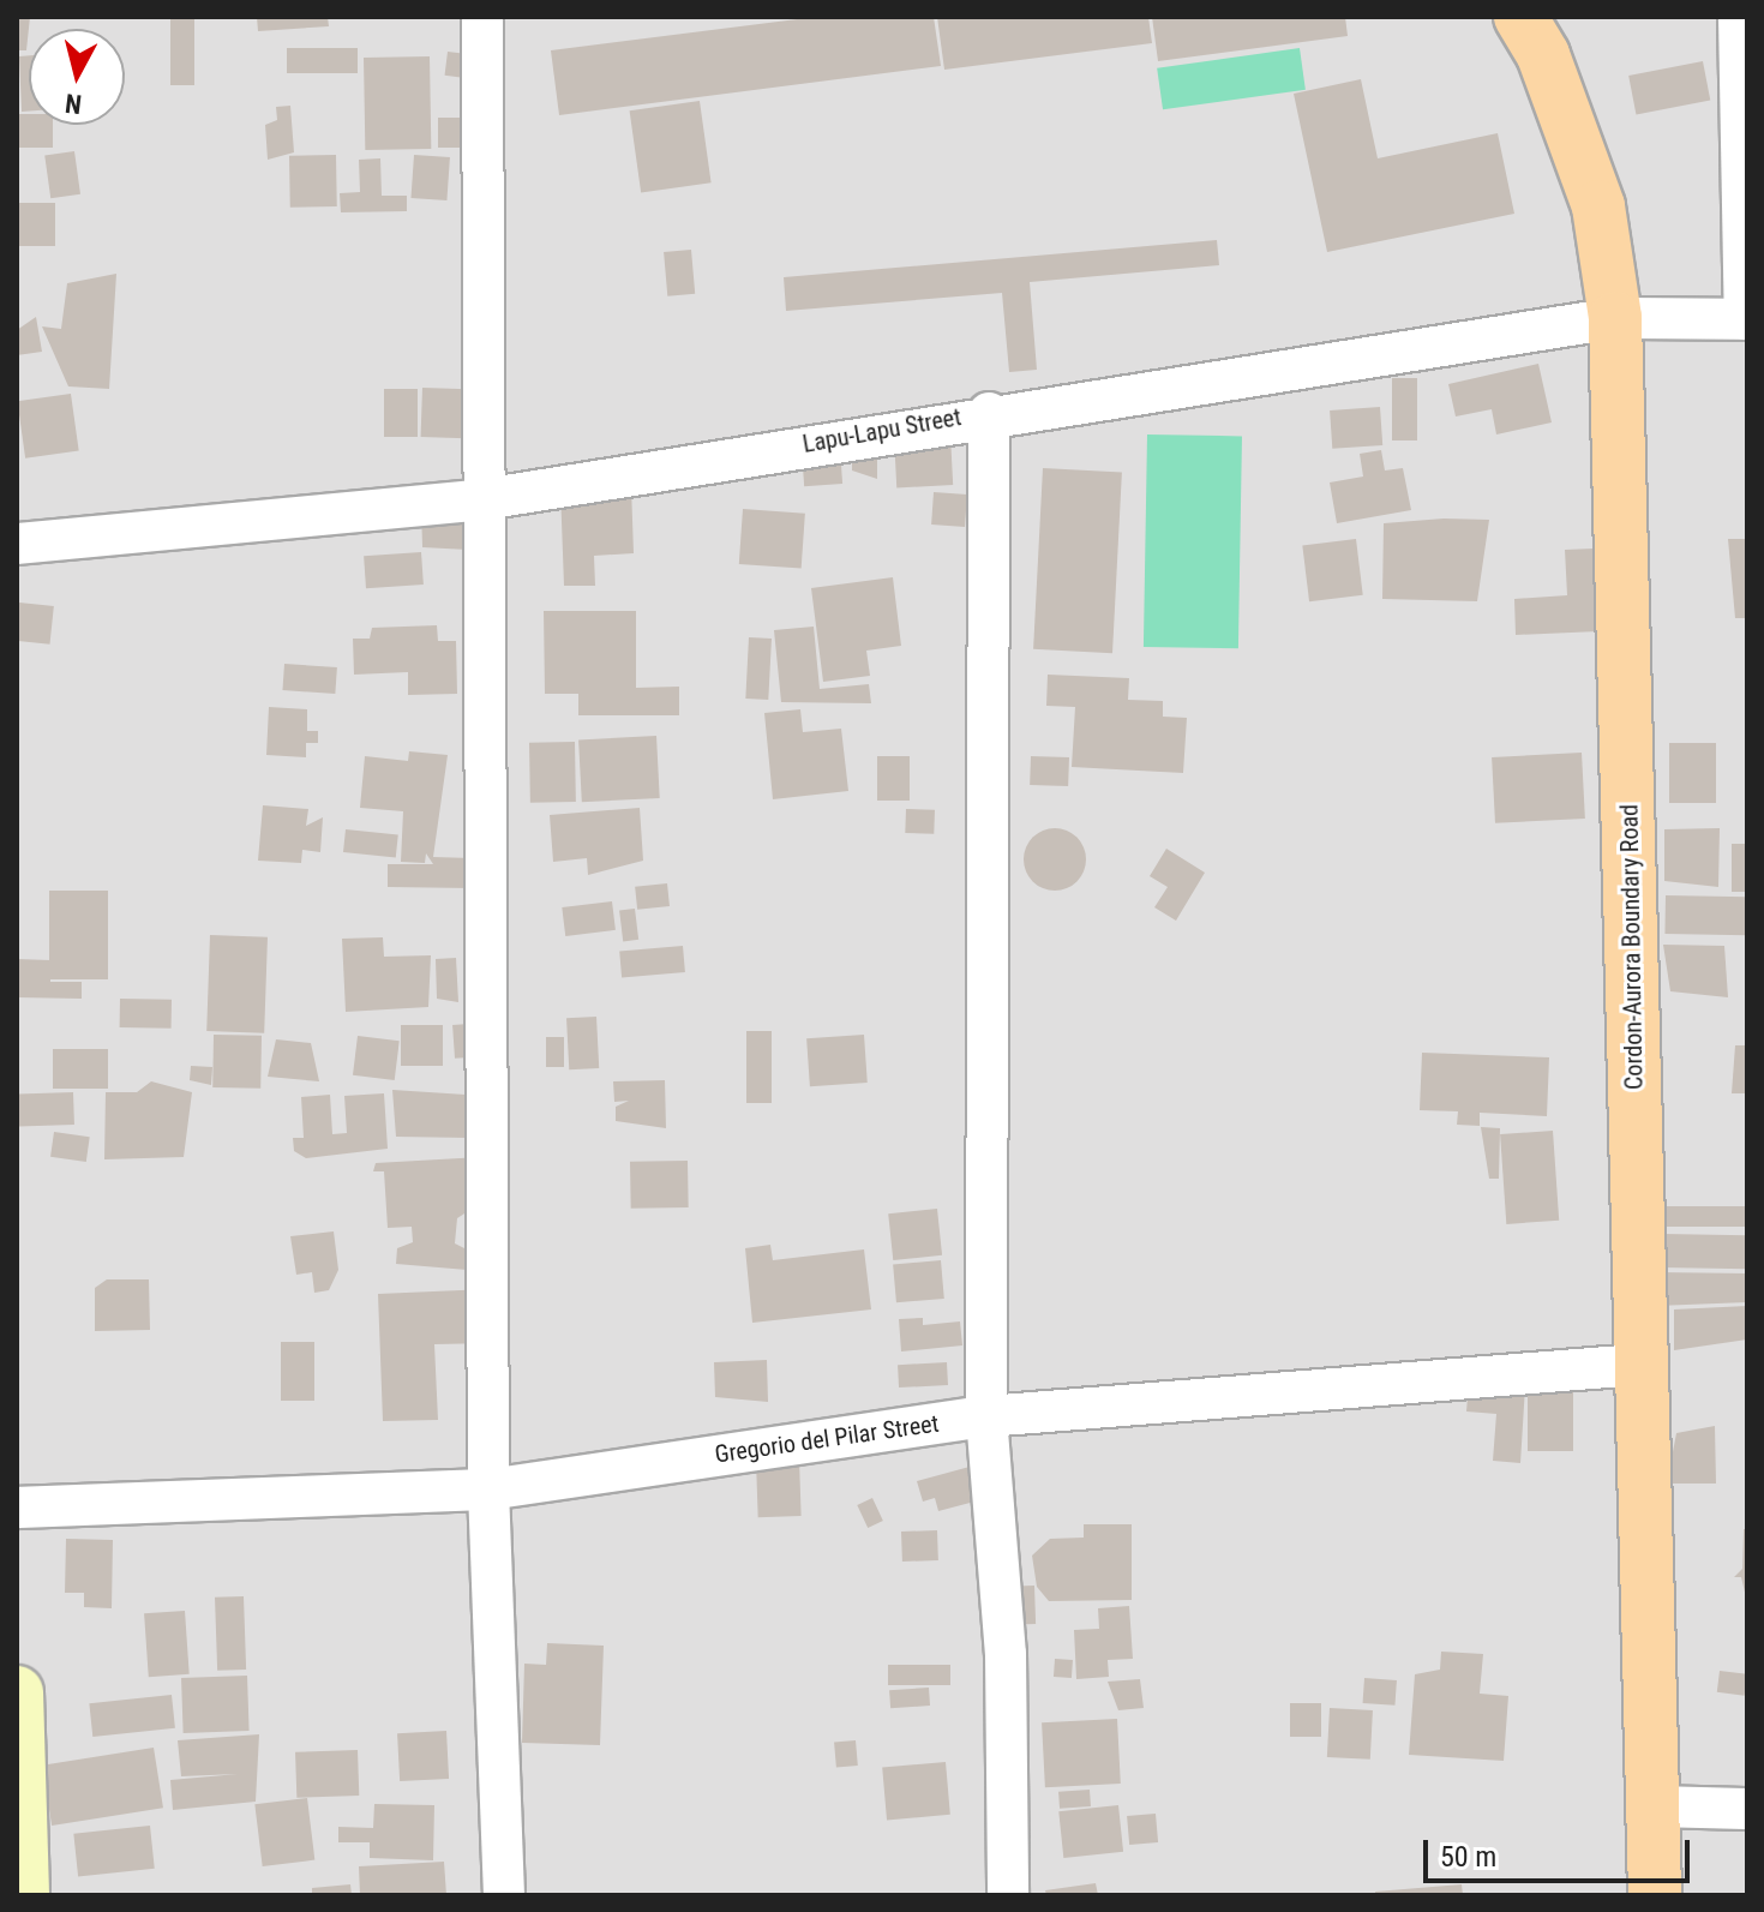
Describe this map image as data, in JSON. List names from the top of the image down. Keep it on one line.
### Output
{"streets":{"main road":["Cordon-Aurora Boundary Road"],"street":["Lapu-Lapu Street","Gregorio del Pilar Street"]},"crossings":[["Lapu-Lapu Street","Cordon-Aurora Boundary Road"],["Cordon-Aurora Boundary Road","Gregorio del Pilar Street"]],"scale_bar":"50 m","north":"bottom"}
